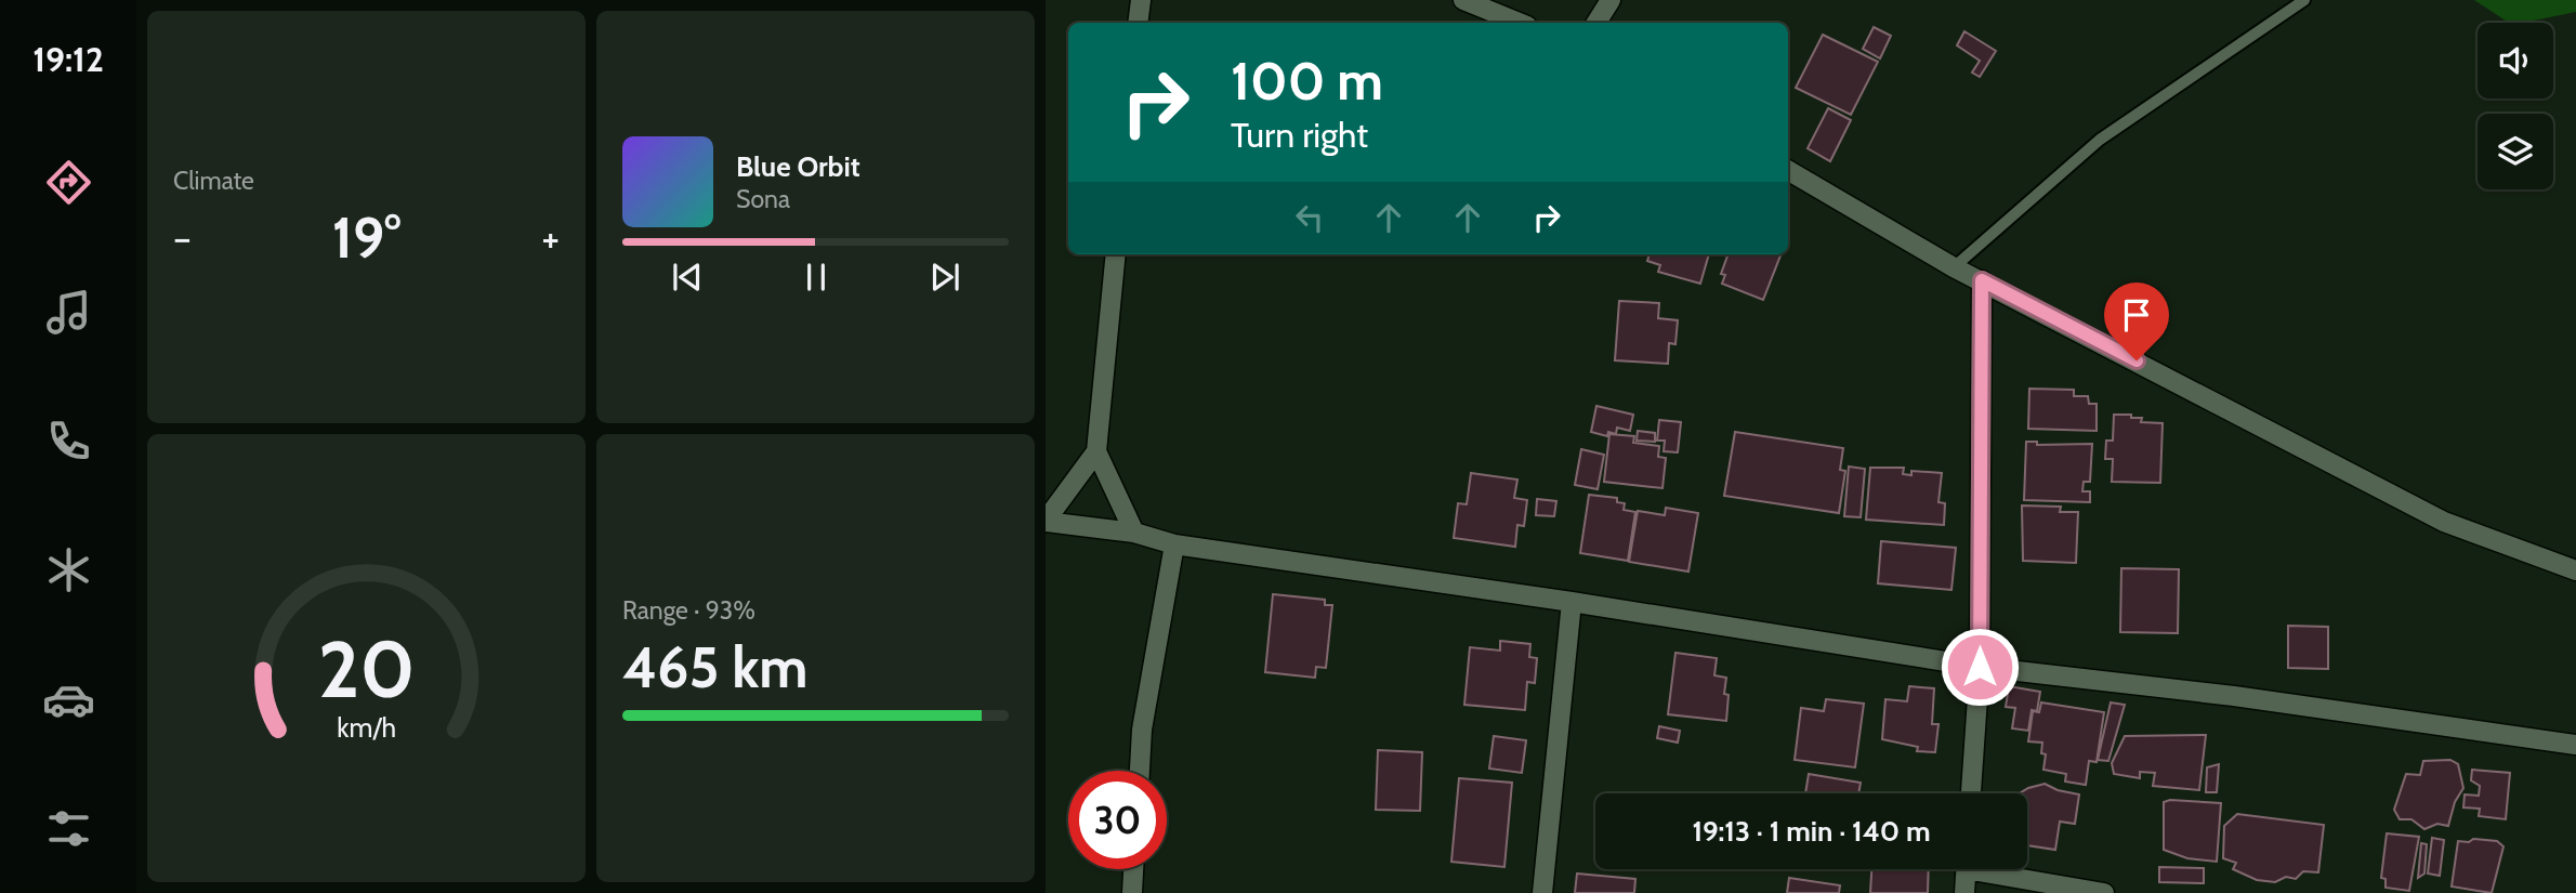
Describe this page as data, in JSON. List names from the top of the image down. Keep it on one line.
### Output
{"page":{"tabs":"19:12","tile":["Climate",["Range · 93%","465 km"]],"turn":["100 m","Turn right"],"song":["Blue Orbit","Sona"],"heat":["−","19°","+"],"limit":"30","trip":"19:13 · 1 min · 140 m","gauge":["20","km/h"]}}
